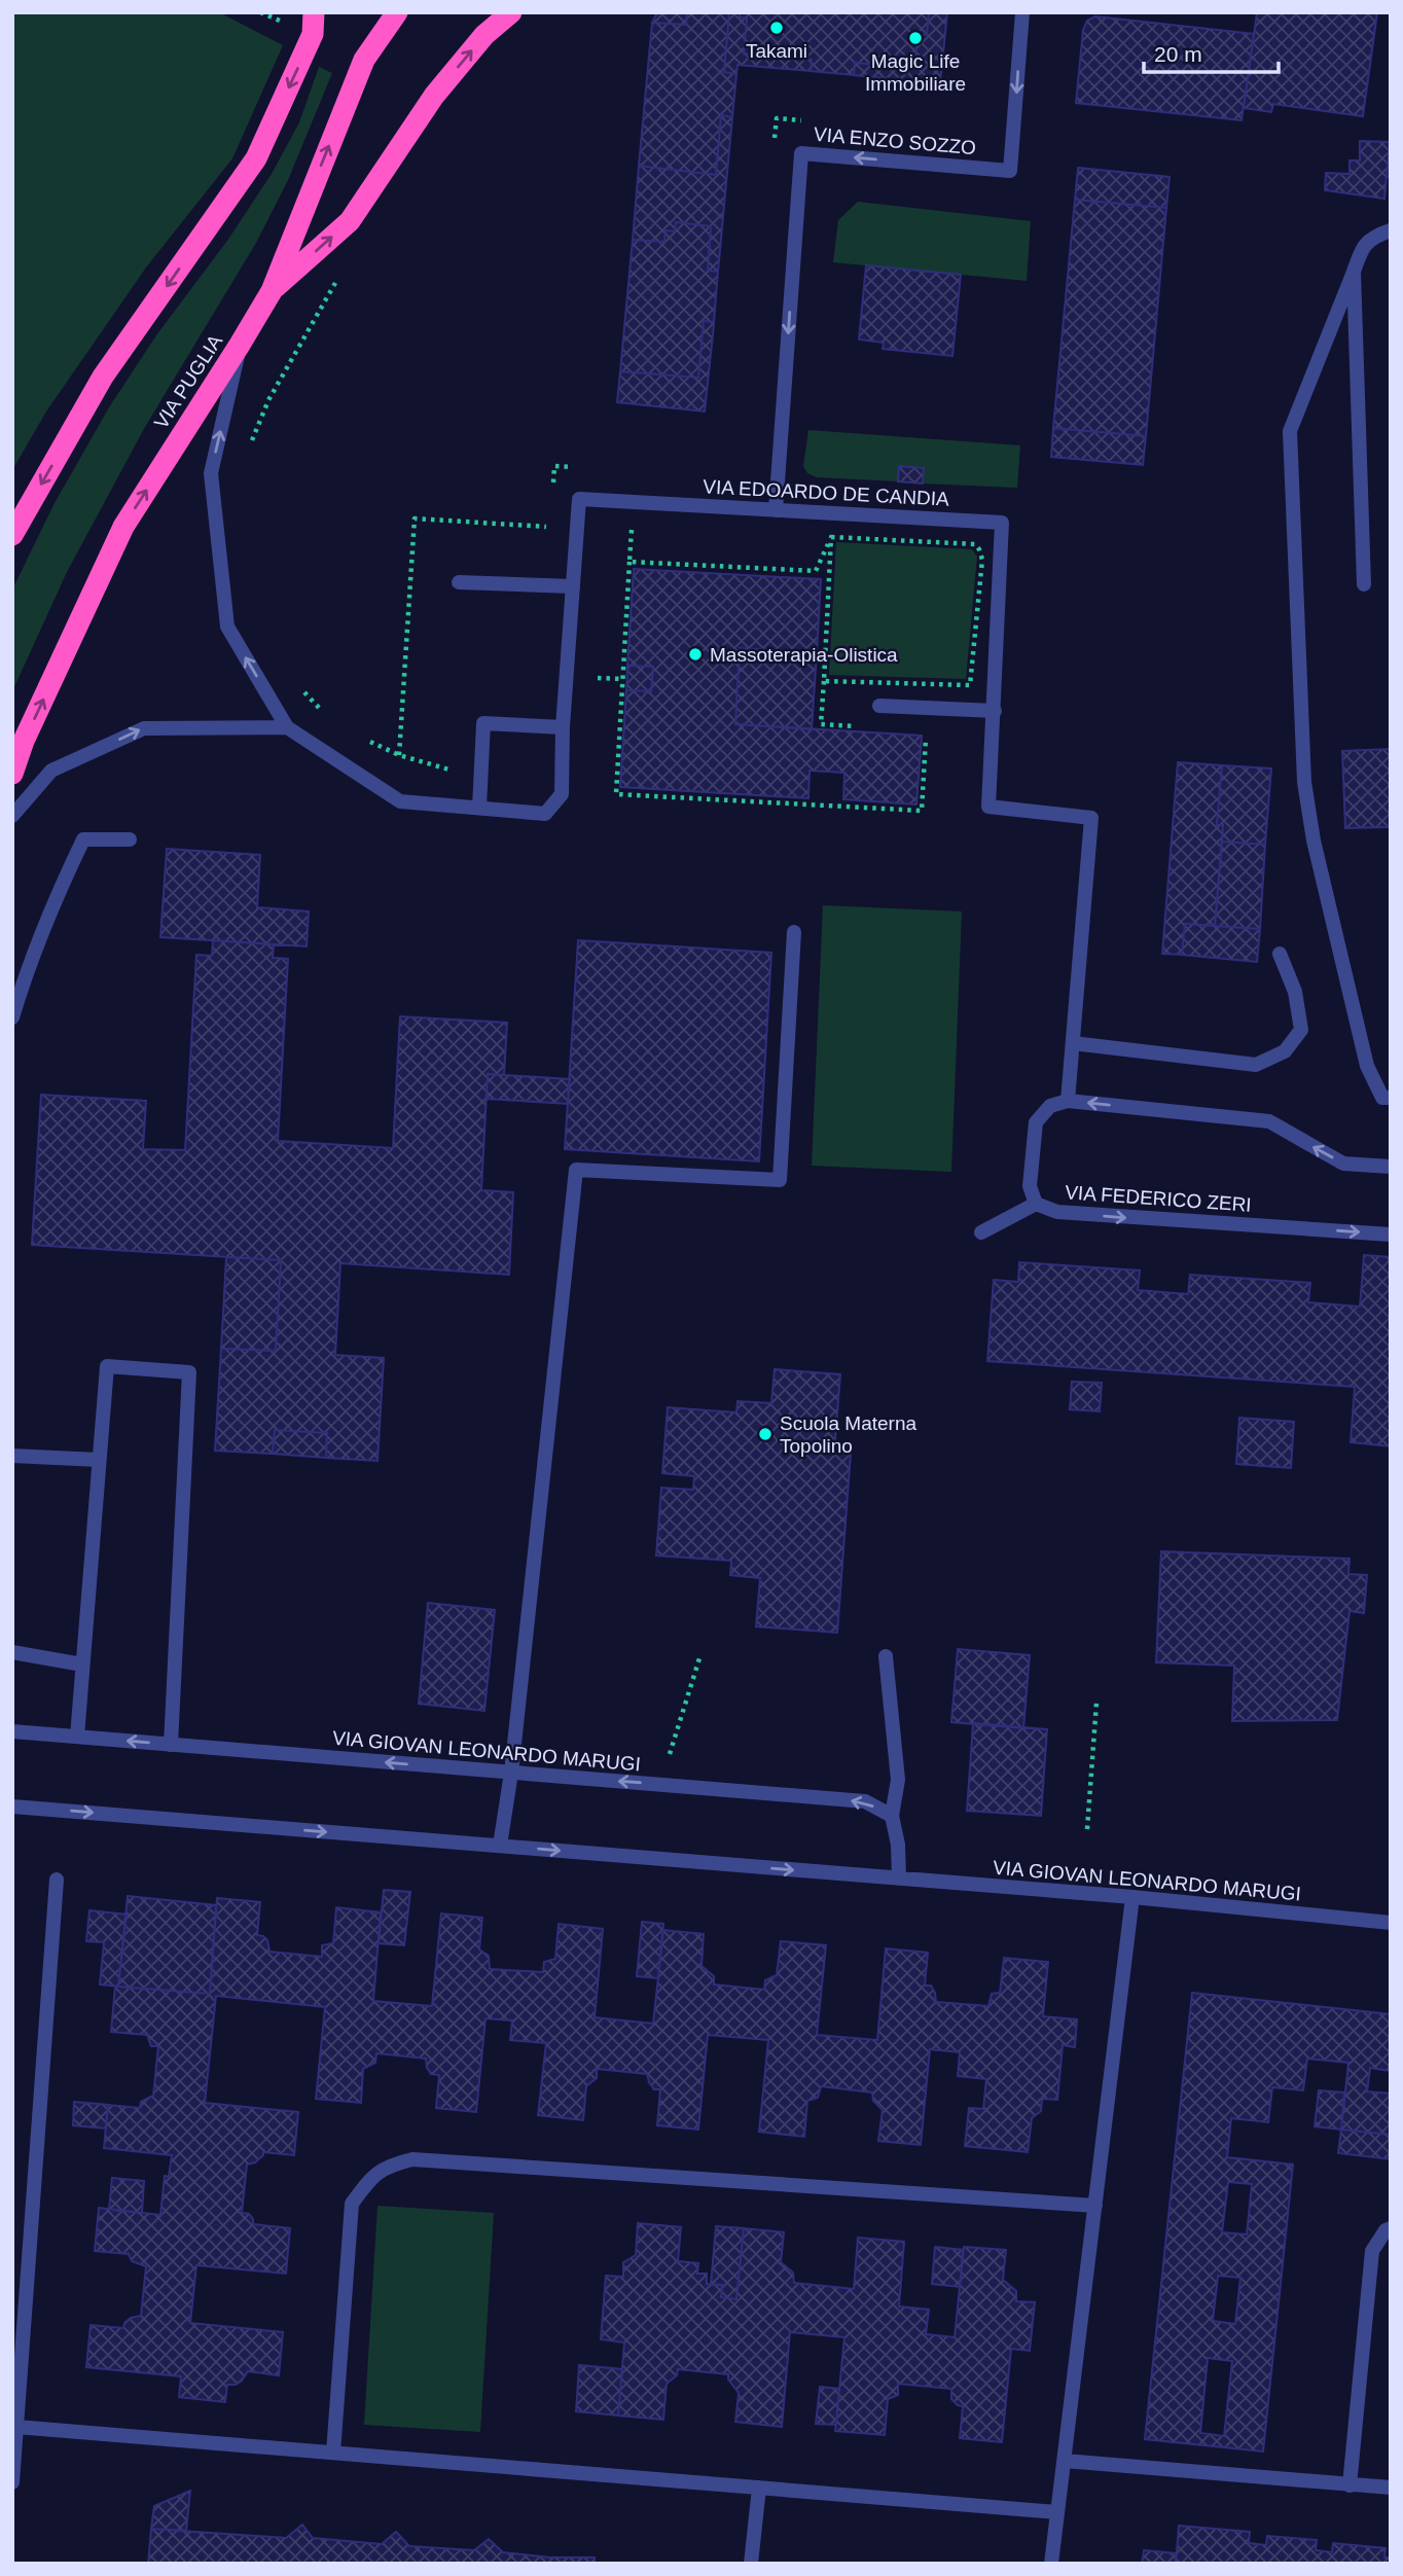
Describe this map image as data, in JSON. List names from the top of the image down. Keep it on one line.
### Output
{"streets":{"highway":["VIA PUGLIA"],"street":["VIA ENZO SOZZO","VIA EDOARDO DE CANDIA","VIA FEDERICO ZERI","VIA GIOVAN LEONARDO MARUGI"]},"crossings":[["VIA ENZO SOZZO","VIA EDOARDO DE CANDIA"],["VIA PUGLIA","VIA EDOARDO DE CANDIA"],["VIA EDOARDO DE CANDIA","VIA FEDERICO ZERI"]],"places":["Takami","Magic Life Immobiliare","Massoterapia-Olistica","Scuola Materna Topolino"],"scale_bar":"20 m"}
